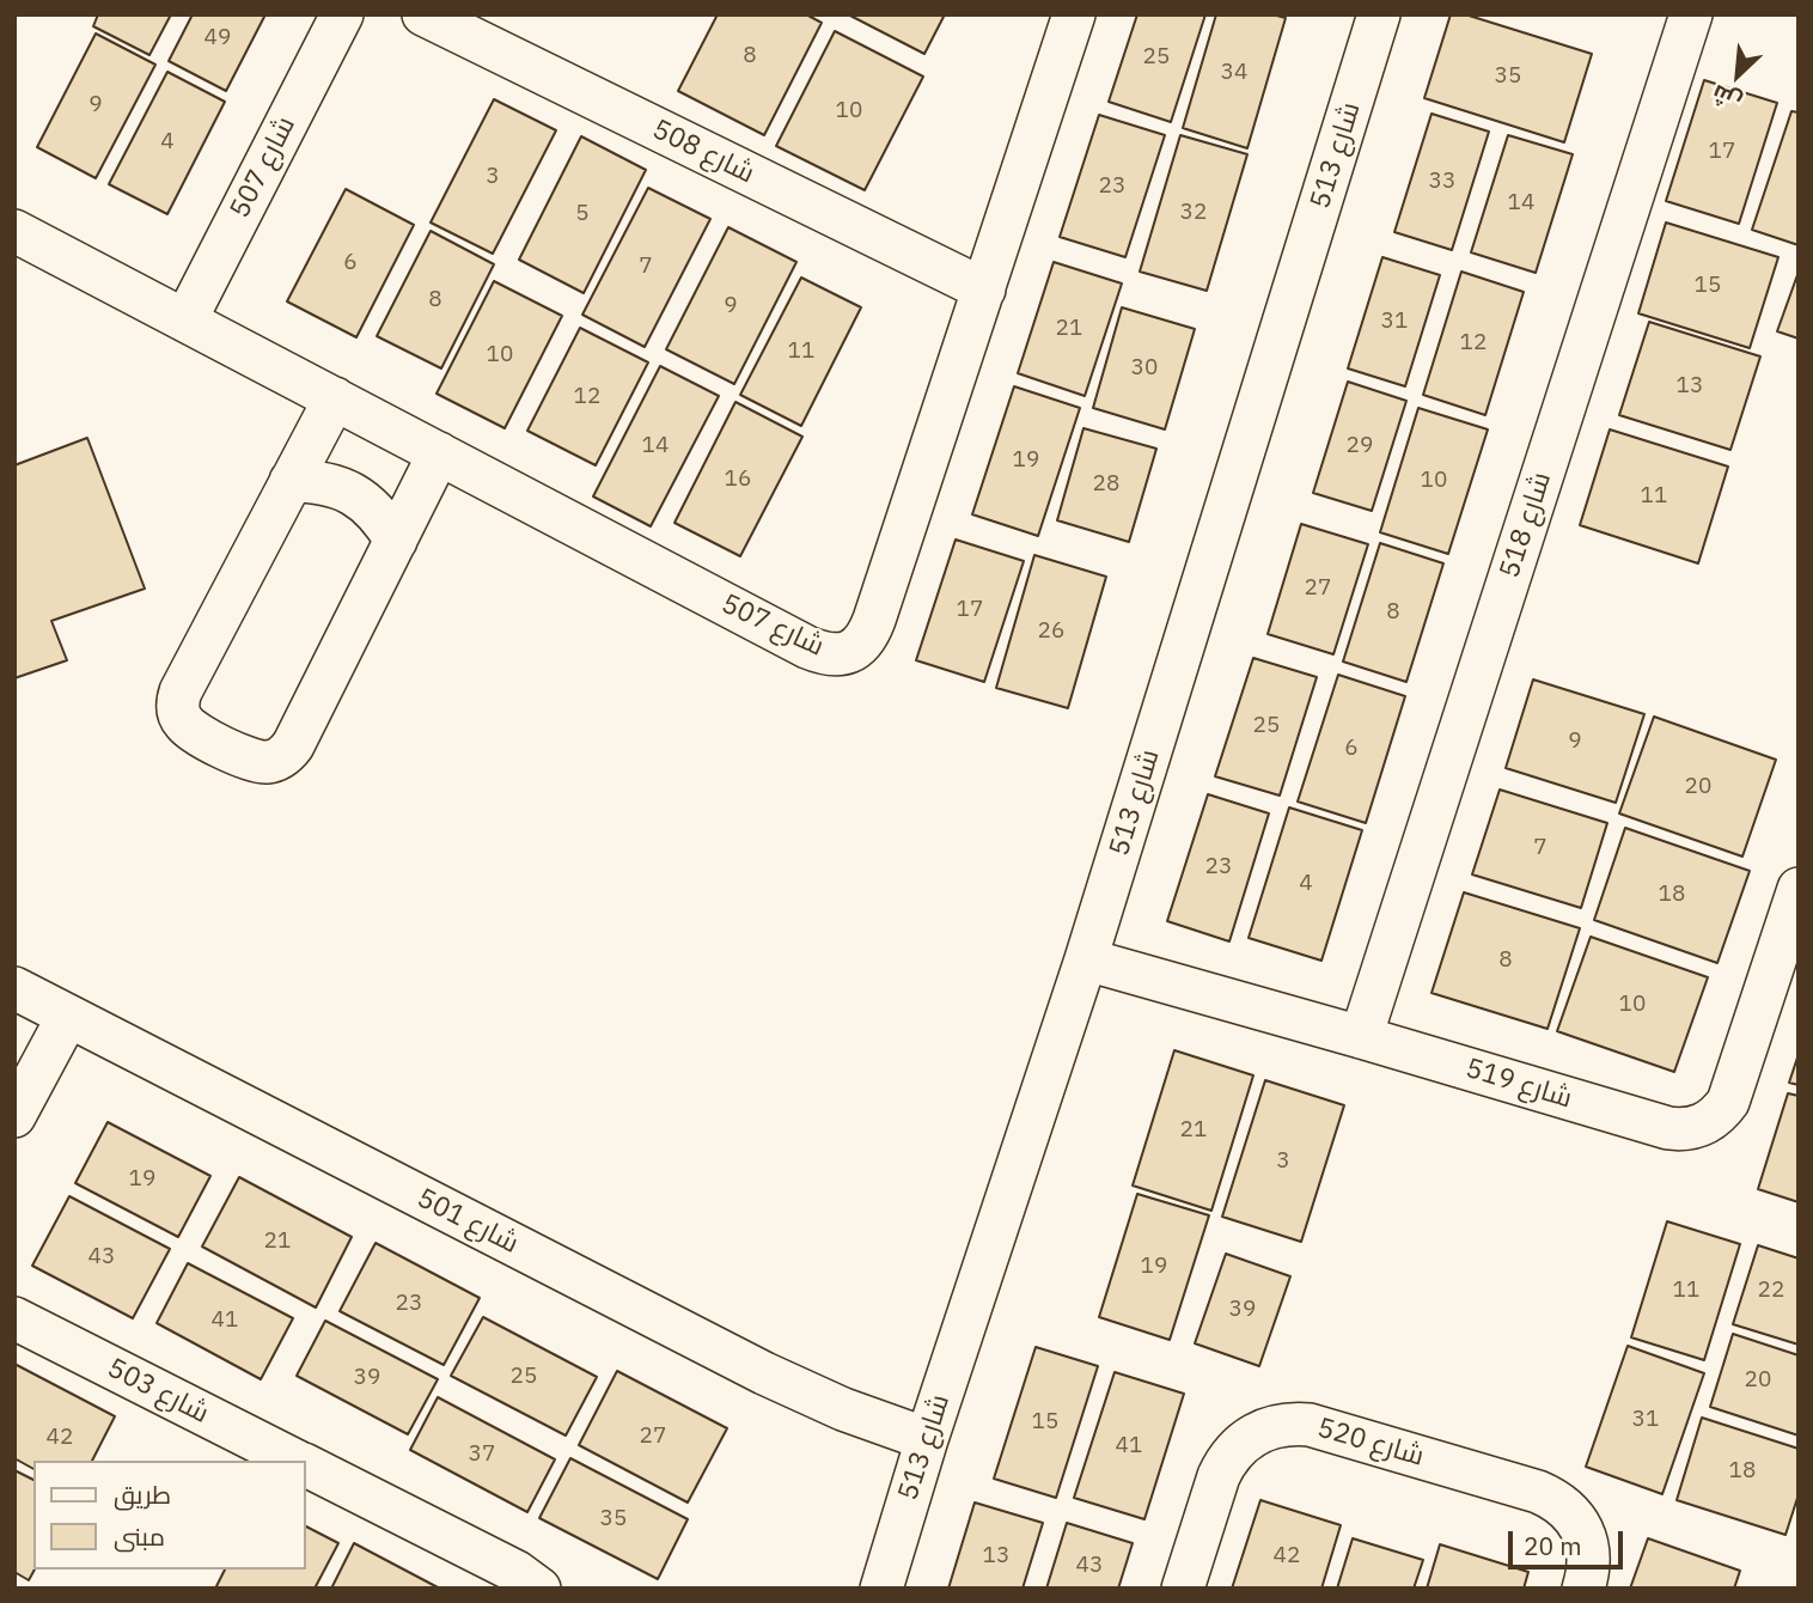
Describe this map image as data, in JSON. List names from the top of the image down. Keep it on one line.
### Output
{"streets":{"street":["شارع 508","شارع 513","شارع 507","شارع 518","شارع 519","شارع 501","شارع 503","شارع 520"]},"crossings":[["شارع 508","شارع 507"],["شارع 513","شارع 519"],["شارع 513","شارع 501"],["شارع 518","شارع 519"]],"house_numbers":["49","8","25","34","35","9","10","4","17","3","33","23","14","32","5","6","7","15","8","9","31","21","12","11","10","30","13","12","14","29","19","16","10","28","11","27","17","8","26","25","9","6","20","7","23","4","18","8","10","21","3","19","21","43","19","11","22","23","39","41","25","39","20","31","15","27","42","41","37","18","35","13","42","43"],"legend":["طريق","مبنى"],"scale_bar":"20 m","north":"bottom left"}
